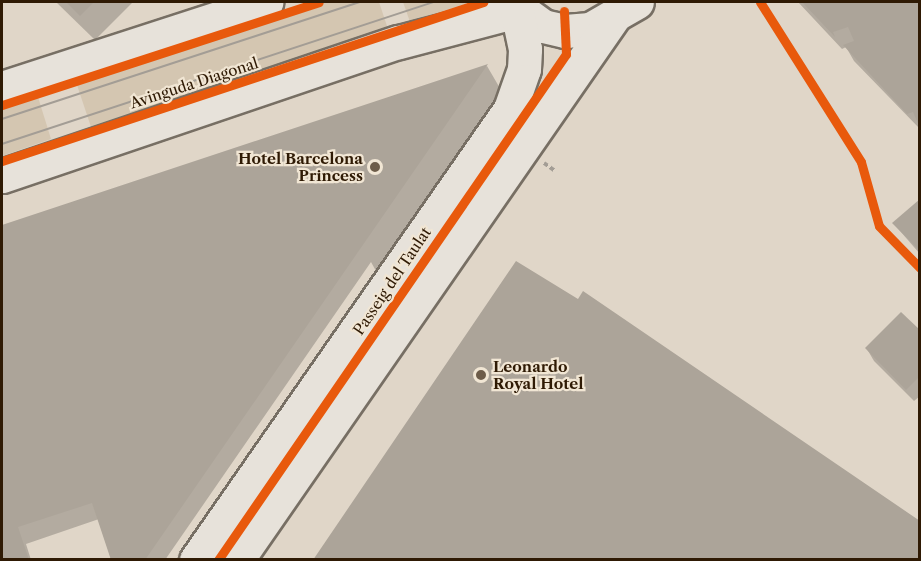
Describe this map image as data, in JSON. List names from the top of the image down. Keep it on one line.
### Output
{"streets":{"street":["Avinguda Diagonal","Passeig del Taulat"]},"crossings":[["Avinguda Diagonal","Passeig del Taulat"]],"places":["Hotel Barcelona Princess","Leonardo Royal Hotel"]}
